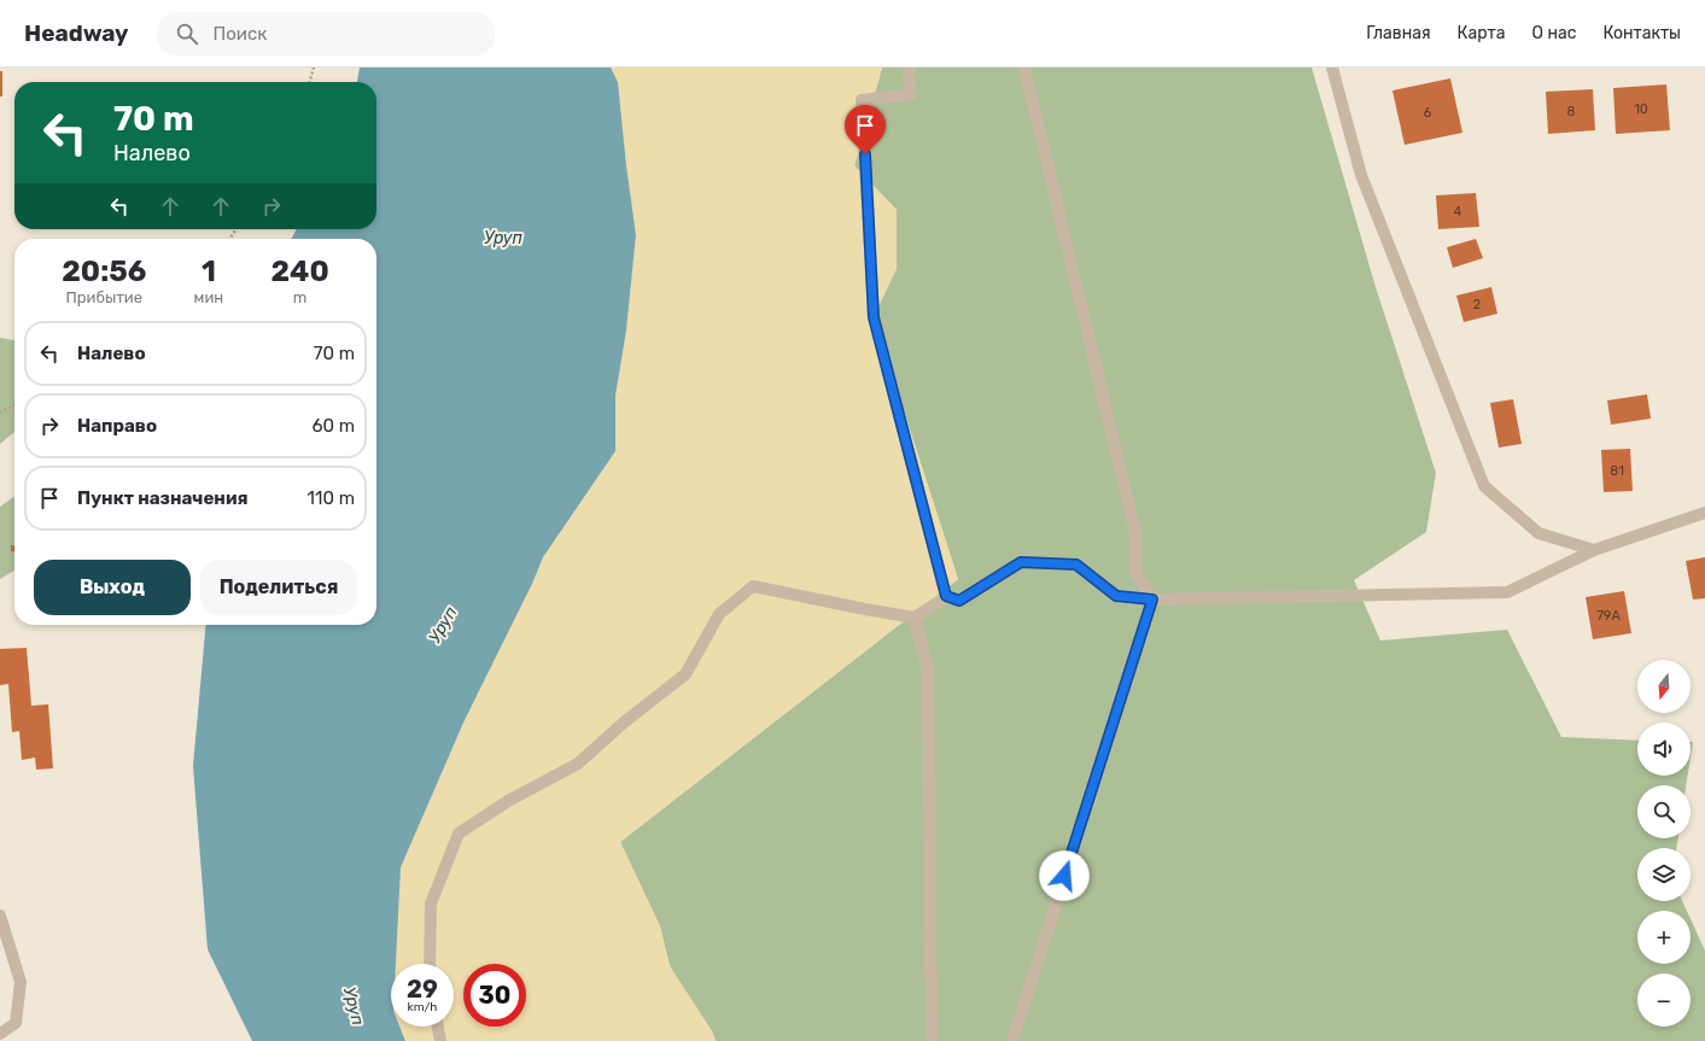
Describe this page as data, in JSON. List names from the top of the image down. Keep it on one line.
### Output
{"water":["Уруп"],"house_numbers":["10","8","6","4","2","81","79А"],"north":"bottom","page":{"header":"Headway","search":"Поиск","nav":["Главная","Карта","О нас","Контакты"],"turn":["70 m","Налево"],"eta":["20:56","Прибытие","1","мин","240","m"],"list":[{"name":"Налево","value":"70 m"},{"name":"Направо","value":"60 m"},{"name":"Пункт назначения","value":"110 m"}],"buttons":["Выход","Поделиться"],"map_buttons":["+","−"],"speed":"29 km/h","limit":"30"}}
